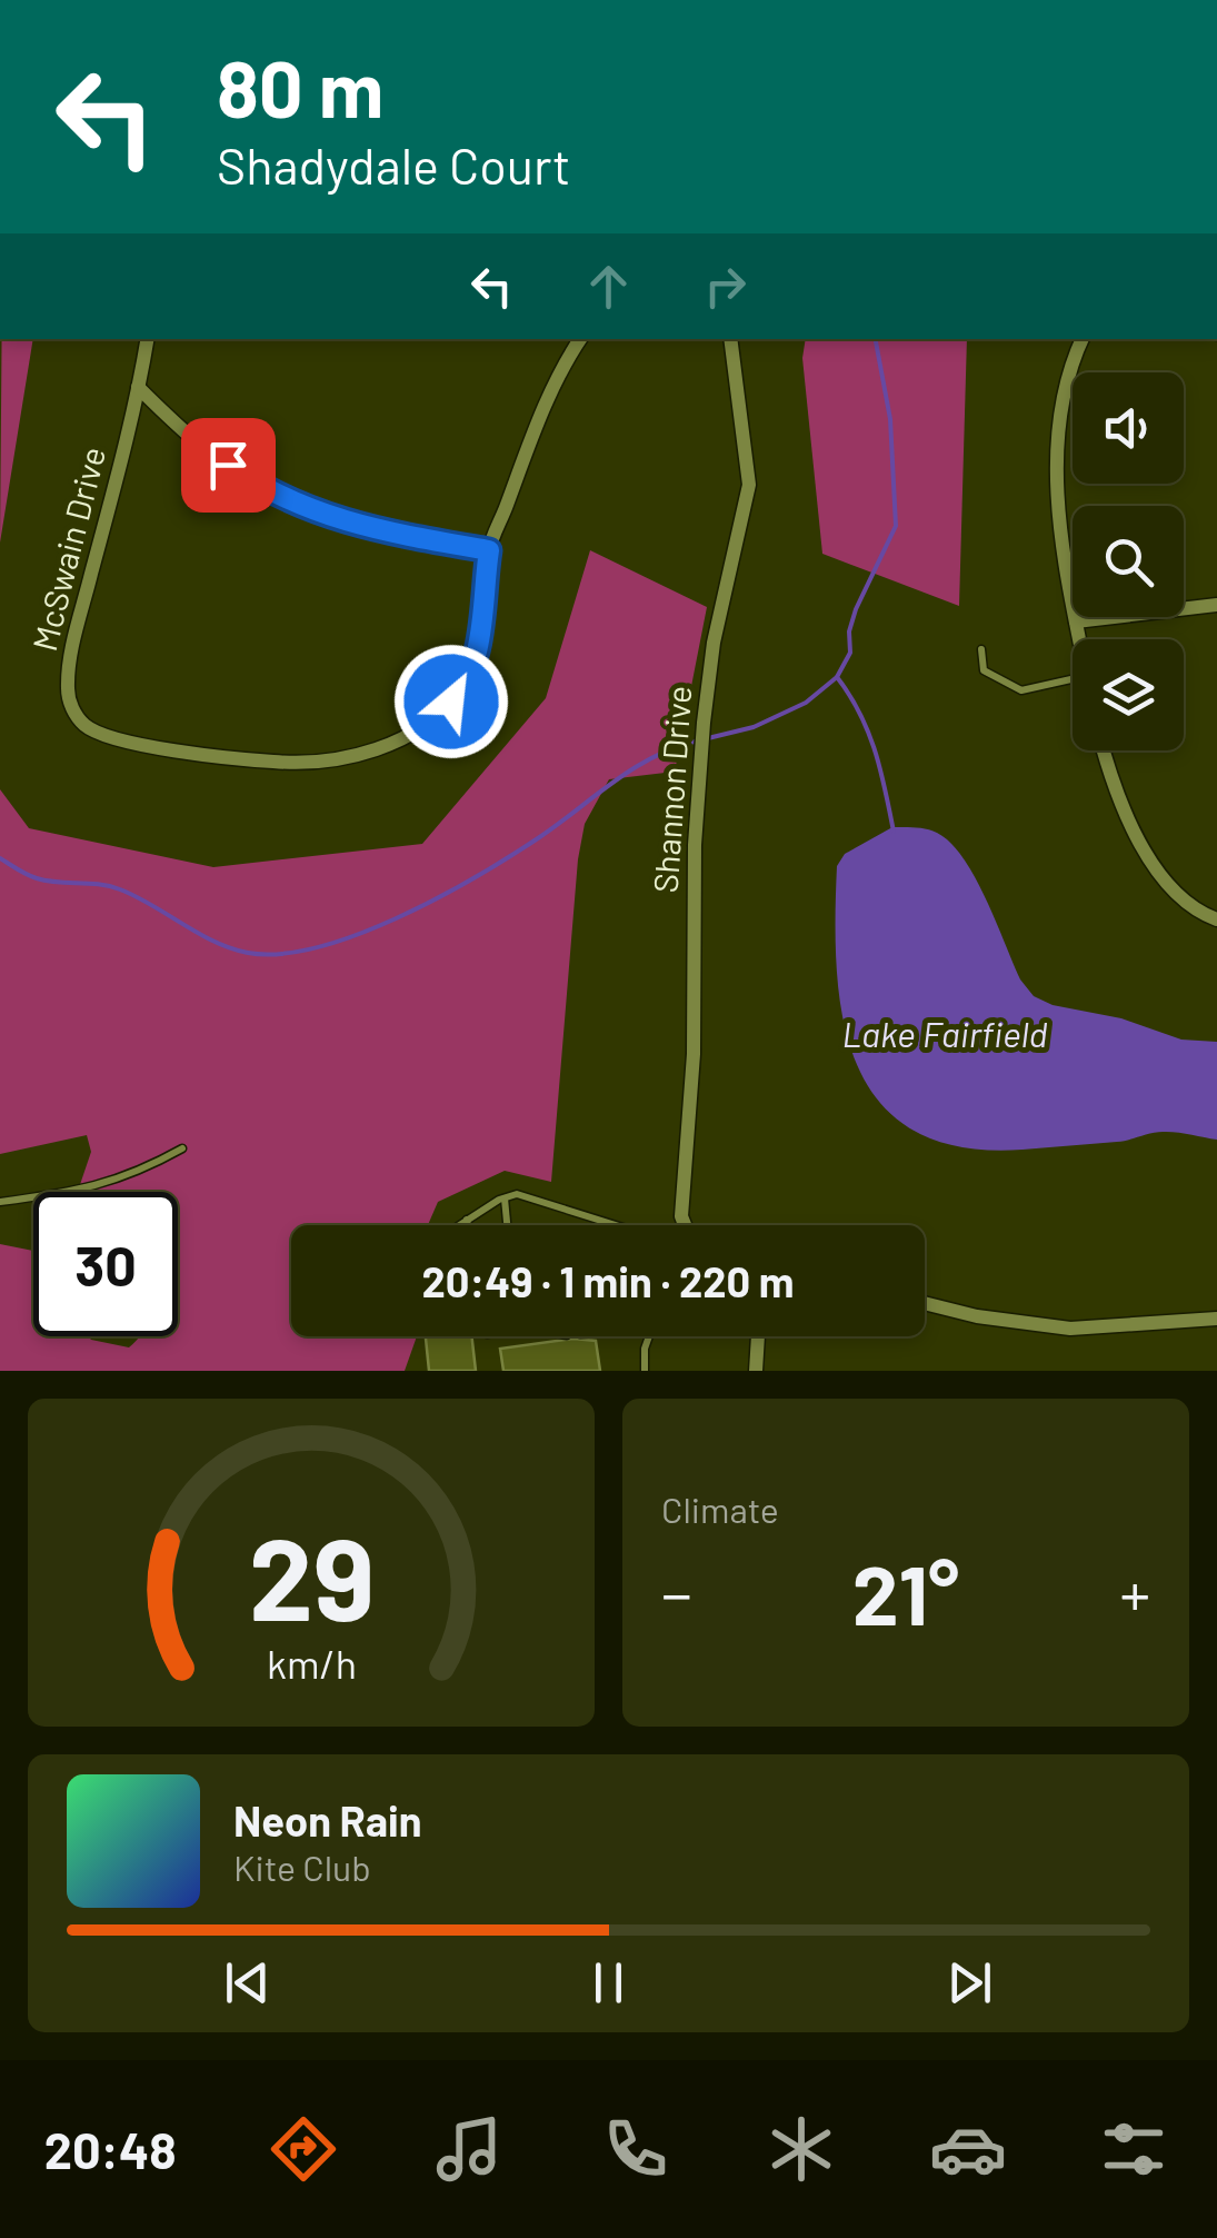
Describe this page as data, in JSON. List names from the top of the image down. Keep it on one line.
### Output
{"streets":{"street":["McSwain Drive","Shannon Drive"]},"water":["Lake Fairfield"],"page":{"turn":["80 m","Shadydale Court"],"limit":"30","trip":"20:49 · 1 min · 220 m","tile":"Climate","heat":["−","21°","+"],"song":["Neon Rain","Kite Club"],"tabs":"20:48","gauge":["29","km/h"]}}
